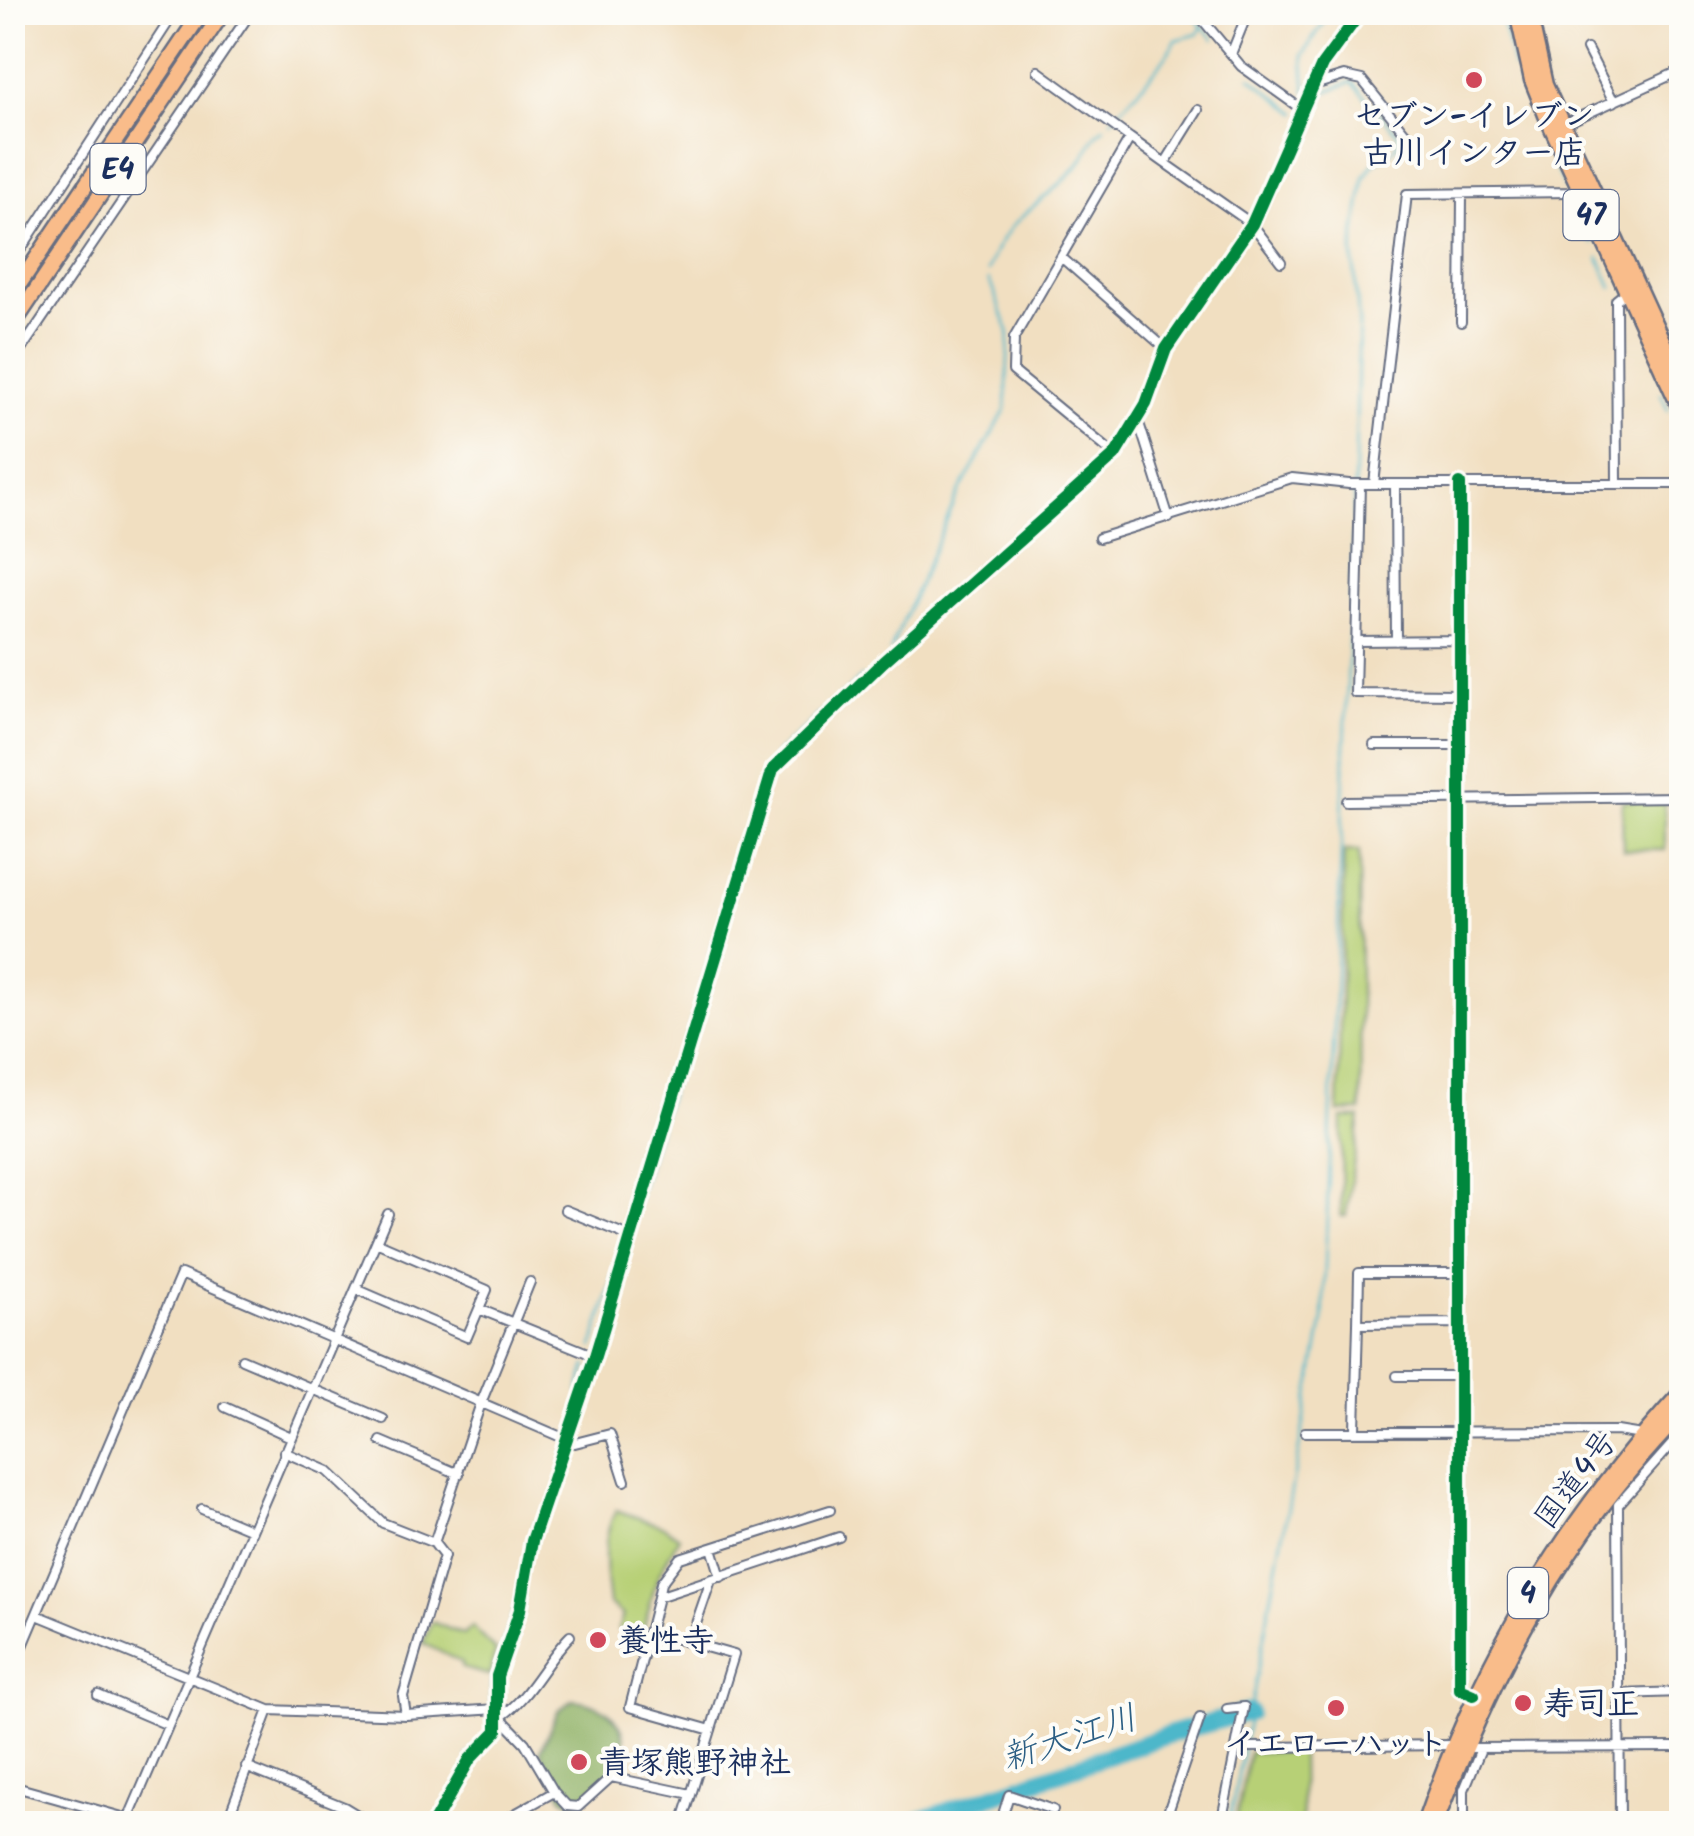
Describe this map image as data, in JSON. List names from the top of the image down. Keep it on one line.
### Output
{"streets":{"highway":["E4","47","国道4号","4"]},"water":["新大江川"],"places":["セブン-イレブン 古川インター店","養性寺","寿司正","イエローハット","青塚熊野神社"]}
